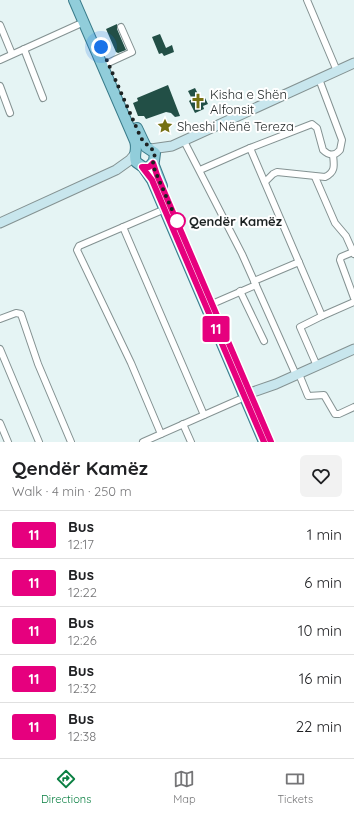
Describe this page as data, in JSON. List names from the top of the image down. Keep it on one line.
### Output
{"places":{"church":["Kisha e Shën Alfonsit"],"place":["Sheshi Nënë Tereza"],"other":["Qendër Kamëz"]},"lines":["bus line 11"],"page":{"on_map":"11","heading":["Qendër Kamëz","Walk · 4 min · 250 m"],"list":[{"mark":"11","name":"Bus","note":"12:17","value":"1 min"},{"mark":"11","name":"Bus","note":"12:22","value":"6 min"},{"mark":"11","name":"Bus","note":"12:26","value":"10 min"},{"mark":"11","name":"Bus","note":"12:32","value":"16 min"},{"mark":"11","name":"Bus","note":"12:38","value":"22 min"}],"tabs":["Directions","Map","Tickets"]}}
